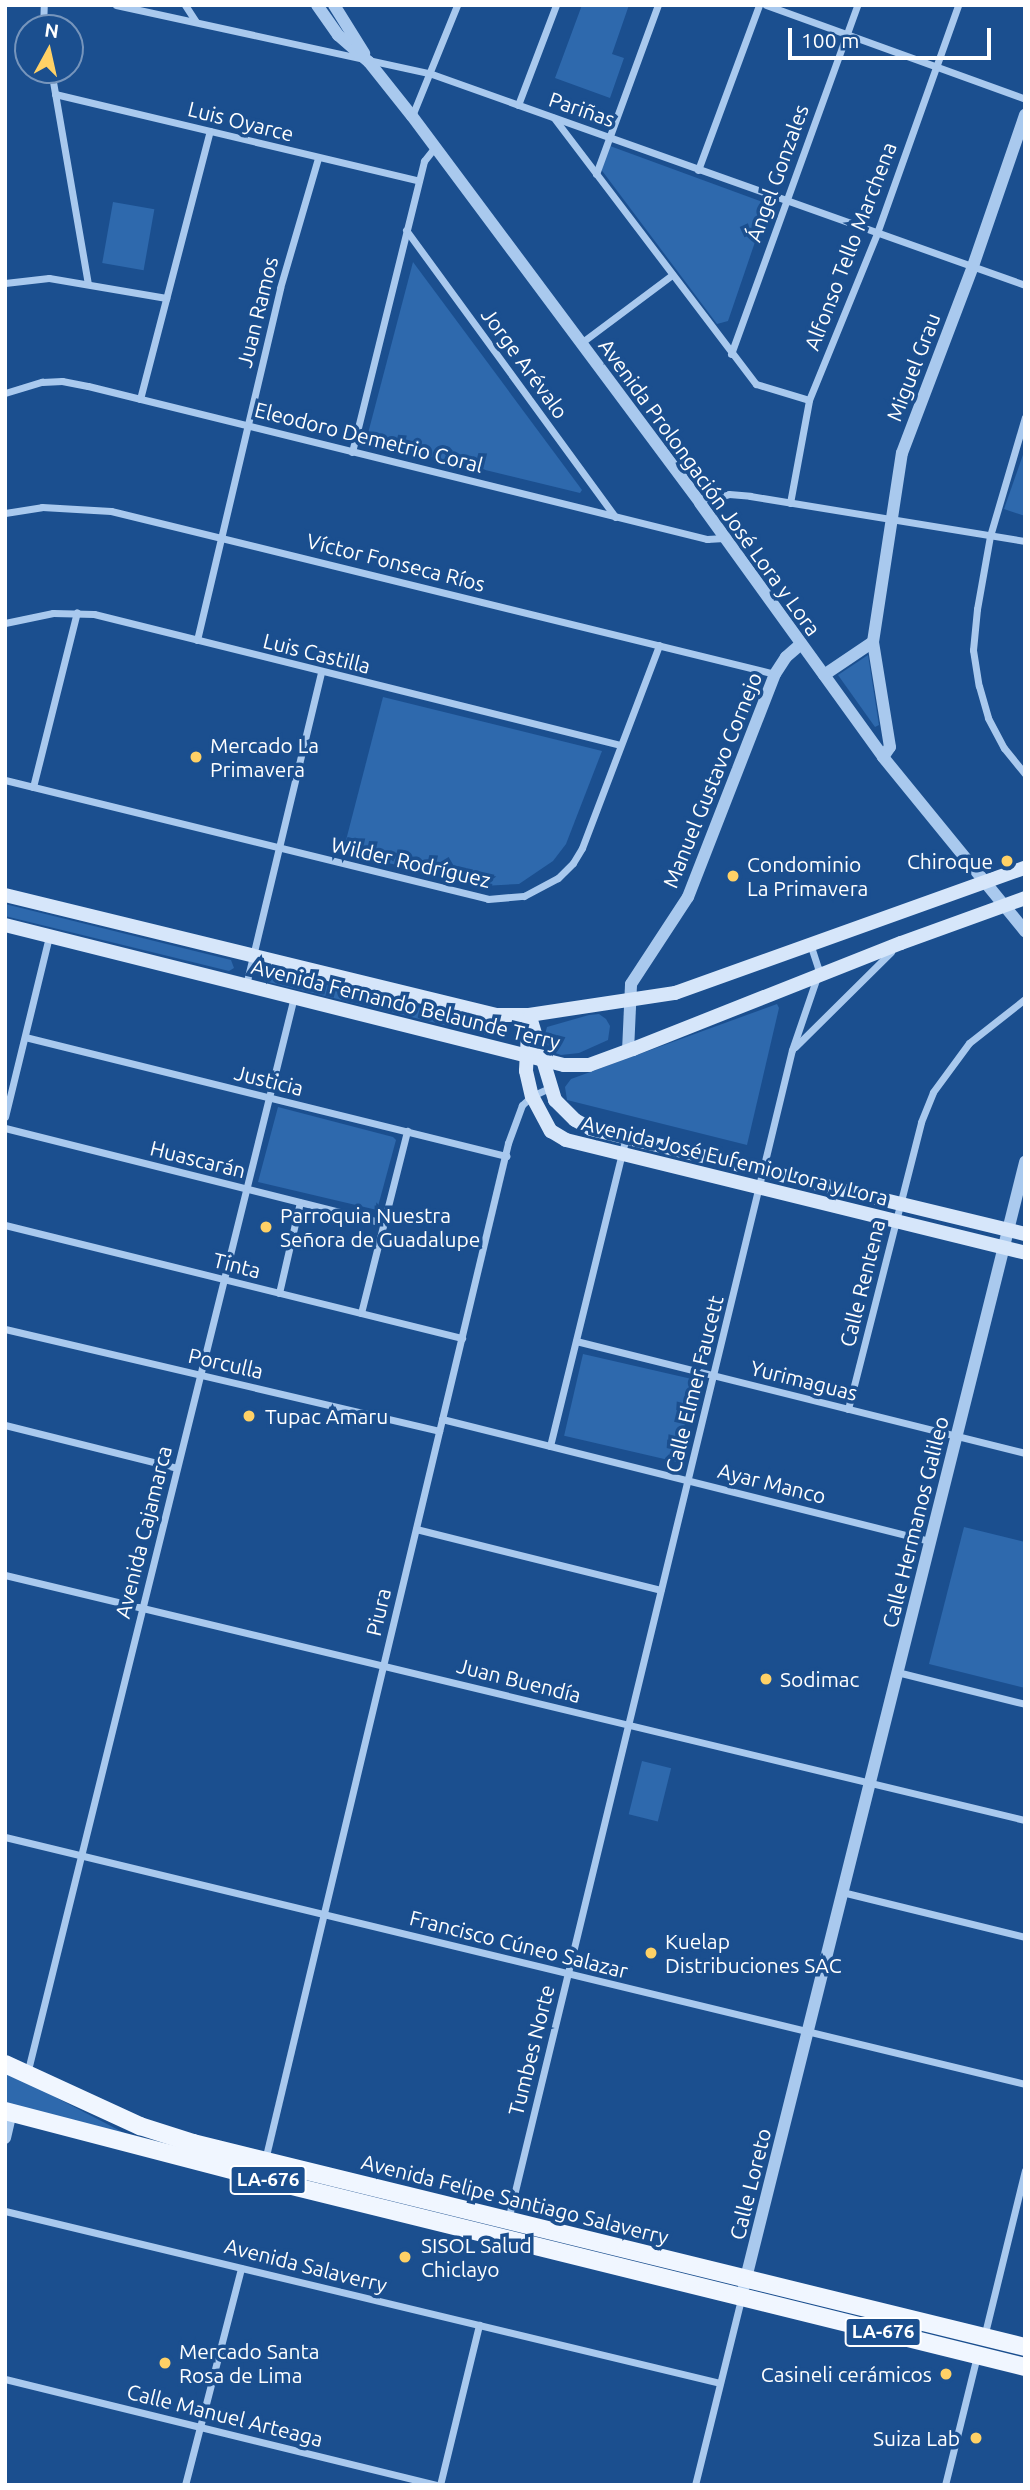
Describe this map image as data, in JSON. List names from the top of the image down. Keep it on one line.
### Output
{"streets":{"main road":["Avenida Fernando Belaunde Terry","Avenida José Eufemio Lora y Lora","LA-676","Avenida Felipe Santiago Salaverry"],"street":["Pariñas","Luis Oyarce","Ángel Gonzales","Alfonso Tello Marchena","Juan Ramos","Jorge Arévalo","Miguel Grau","Eleodoro Demetrio Coral","Avenida Prolongación José Lora y Lora","Víctor Fonseca Ríos","Luis Castilla","Manuel Gustavo Cornejo","Wilder Rodríguez","Justicia","Huascarán","Tinta","Calle Rentena","Porculla","Yurimaguas","Calle Elmer Faucett","Ayar Manco","Calle Hermanos Galileo","Avenida Cajamarca","Piura","Juan Buendía","Francisco Cúneo Salazar","Tumbes Norte","Calle Loreto","Avenida Salaverry","Calle Manuel Arteaga"]},"crossings":[["Pariñas","Ángel Gonzales"],["Pariñas","Alfonso Tello Marchena"],["Pariñas","Miguel Grau"],["Pariñas","Avenida Prolongación José Lora y Lora"],["Luis Oyarce","Juan Ramos"],["Juan Ramos","Eleodoro Demetrio Coral"],["Juan Ramos","Víctor Fonseca Ríos"],["Juan Ramos","Luis Castilla"],["Jorge Arévalo","Eleodoro Demetrio Coral"],["Miguel Grau","Avenida Prolongación José Lora y Lora"],["Eleodoro Demetrio Coral","Avenida Prolongación José Lora y Lora"],["Avenida Prolongación José Lora y Lora","Manuel Gustavo Cornejo"],["Avenida Prolongación José Lora y Lora","Avenida Fernando Belaunde Terry"],["Víctor Fonseca Ríos","Manuel Gustavo Cornejo"],["Víctor Fonseca Ríos","Wilder Rodríguez"],["Luis Castilla","Wilder Rodríguez"],["Manuel Gustavo Cornejo","Avenida Fernando Belaunde Terry"],["Avenida Fernando Belaunde Terry","Avenida José Eufemio Lora y Lora"],["Avenida Fernando Belaunde Terry","Calle Elmer Faucett"],["Avenida Fernando Belaunde Terry","Avenida Cajamarca"],["Justicia","Avenida Cajamarca"],["Justicia","Piura"],["Huascarán","Avenida Cajamarca"],["Avenida José Eufemio Lora y Lora","Calle Rentena"],["Avenida José Eufemio Lora y Lora","Calle Elmer Faucett"],["Avenida José Eufemio Lora y Lora","Calle Hermanos Galileo"],["Avenida José Eufemio Lora y Lora","Piura"],["Tinta","Avenida Cajamarca"],["Tinta","Piura"],["Calle Rentena","Yurimaguas"],["Porculla","Avenida Cajamarca"],["Porculla","Piura"],["Yurimaguas","Calle Elmer Faucett"],["Yurimaguas","Calle Hermanos Galileo"],["Calle Elmer Faucett","Ayar Manco"],["Calle Elmer Faucett","Juan Buendía"],["Calle Elmer Faucett","Tumbes Norte"],["Ayar Manco","Calle Hermanos Galileo"],["Ayar Manco","Piura"],["Calle Hermanos Galileo","Juan Buendía"],["Calle Hermanos Galileo","Calle Loreto"],["Avenida Cajamarca","Juan Buendía"],["Avenida Cajamarca","Francisco Cúneo Salazar"],["Avenida Cajamarca","Avenida Felipe Santiago Salaverry"],["Piura","Juan Buendía"],["Piura","Francisco Cúneo Salazar"],["Piura","Avenida Felipe Santiago Salaverry"],["Juan Buendía","Tumbes Norte"],["Francisco Cúneo Salazar","Tumbes Norte"],["Francisco Cúneo Salazar","Calle Loreto"],["Tumbes Norte","Avenida Felipe Santiago Salaverry"],["Calle Loreto","Avenida Felipe Santiago Salaverry"],["Calle Loreto","Avenida Salaverry"]],"places":["Mercado La Primavera","Chiroque","Condominio La Primavera","Parroquia Nuestra Señora de Guadalupe","Tupac Amaru","Sodimac","Kuelap Distribuciones SAC","SISOL Salud Chiclayo","Mercado Santa Rosa de Lima","Casineli cerámicos","Suiza Lab"],"scale_bar":"100 m","north":"top"}
